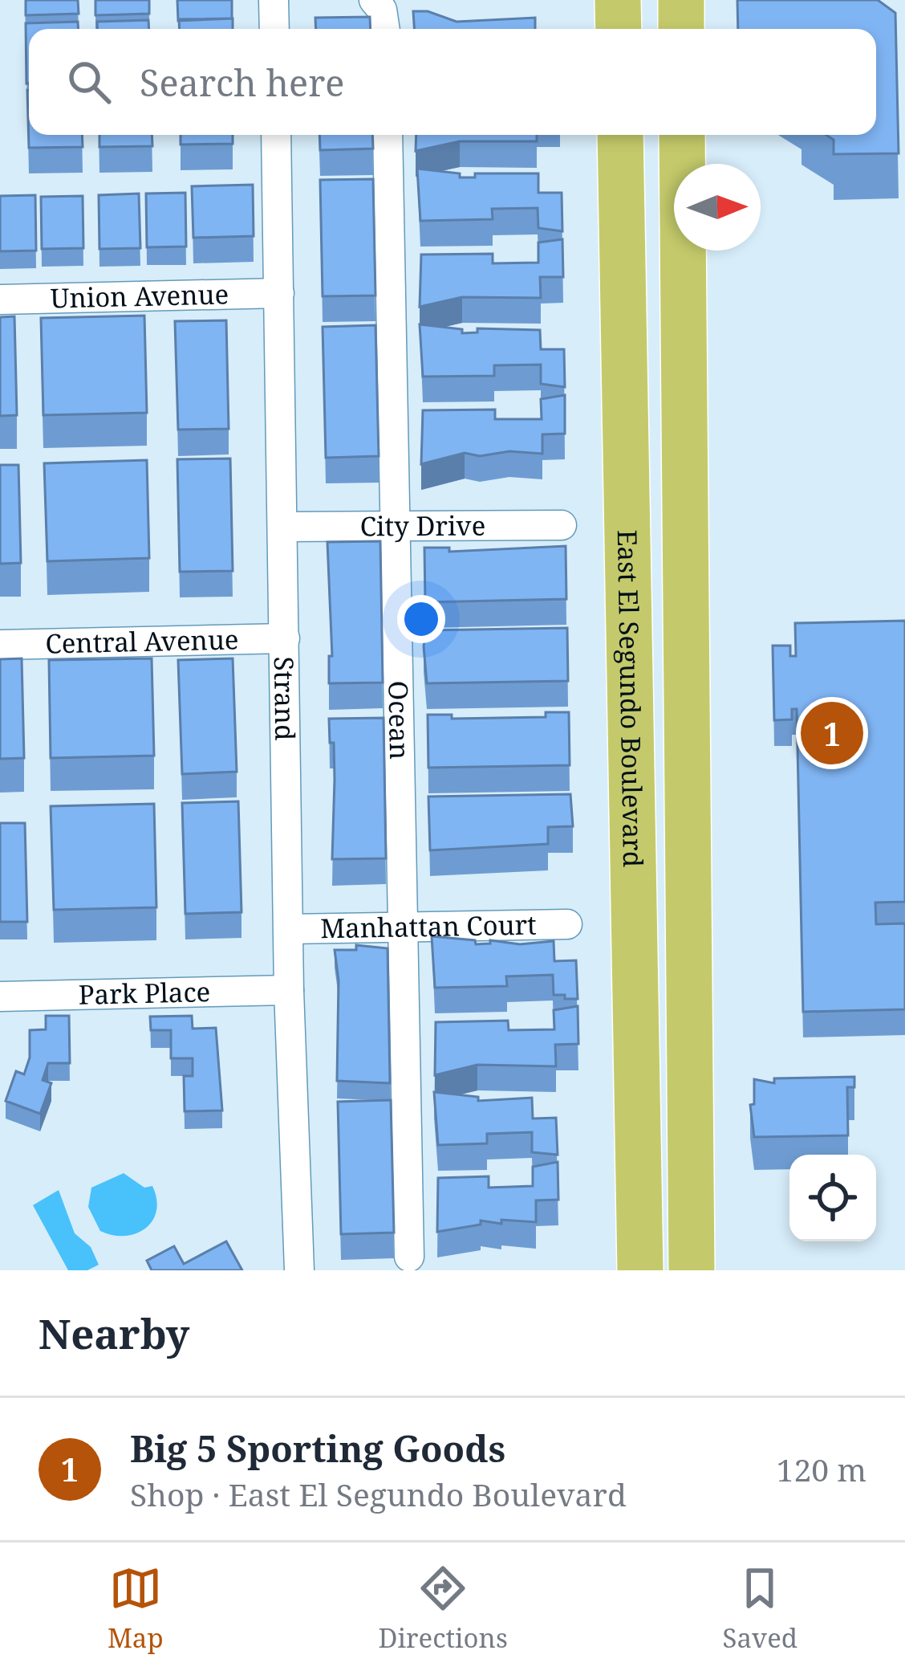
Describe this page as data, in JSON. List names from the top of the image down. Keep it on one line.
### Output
{"streets":{"main road":["East El Segundo Boulevard"],"street":["Union Avenue","City Drive","Central Avenue","Strand","Ocean","Manhattan Court","Park Place"]},"crossings":[["Union Avenue","Strand"],["City Drive","Strand"],["City Drive","Ocean"],["Central Avenue","Strand"],["Strand","Manhattan Court"],["Strand","Park Place"],["Ocean","Manhattan Court"]],"north":"right","page":{"search":"Search here","pins":"1","heading":"Nearby","list":[{"mark":"1","name":"Big 5 Sporting Goods","note":"Shop · East El Segundo Boulevard","value":"120 m"}],"nav":["Map","Directions","Saved"]}}
